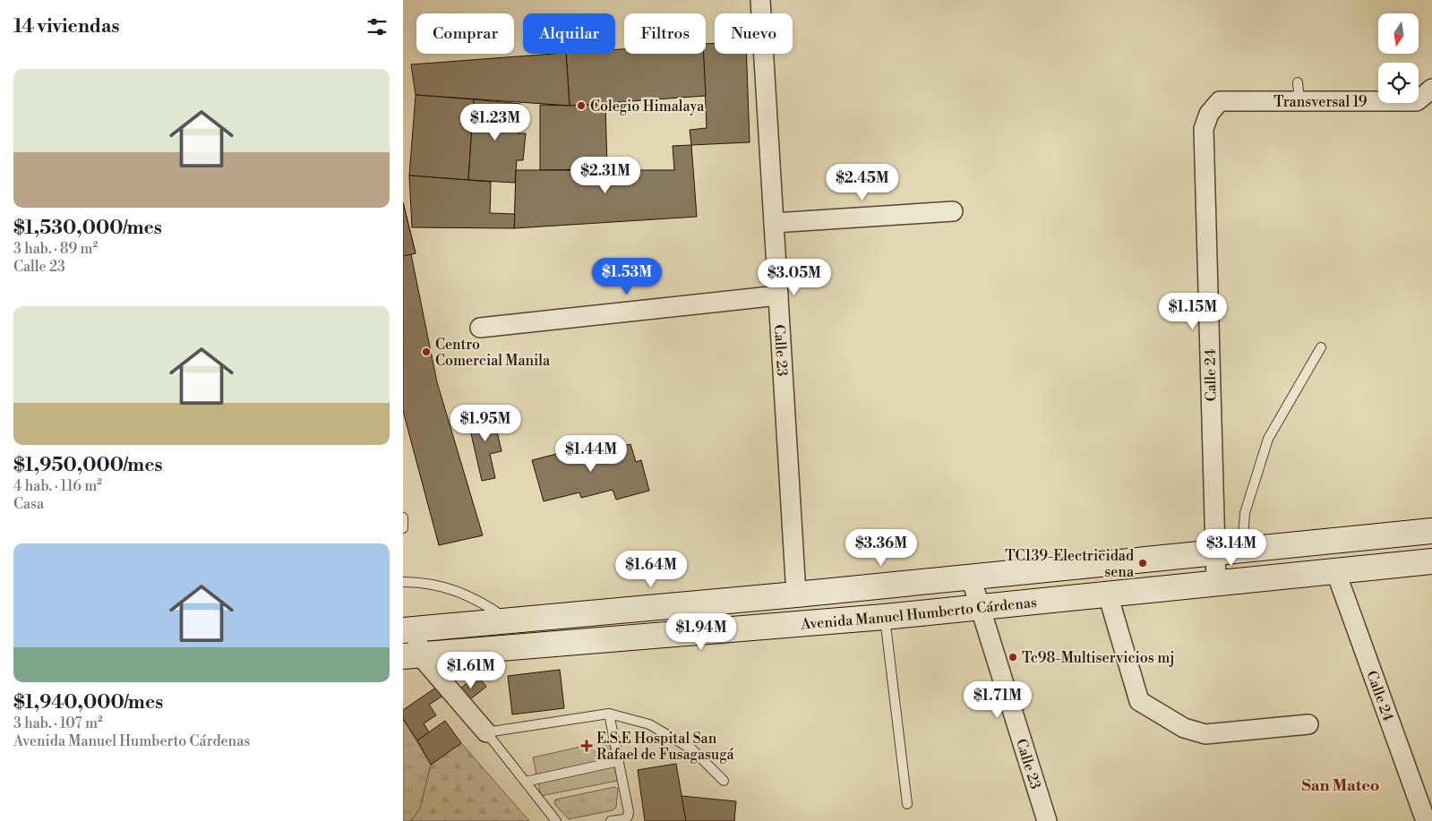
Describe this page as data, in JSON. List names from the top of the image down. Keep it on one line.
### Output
{"streets":{"main road":["Avenida Manuel Humberto Cárdenas"],"street":["Transversal 19","Calle 23","Calle 24"]},"crossings":[["Transversal 19","Calle 24"],["Calle 23","Avenida Manuel Humberto Cárdenas"],["Calle 24","Avenida Manuel Humberto Cárdenas"]],"districts":["San Mateo"],"places":{"other":["Colegio Himalaya","Centro Comercial Manila","TC139-Electricidad sena","Tc98-Multiservicios mj"],"health":["E.S.E Hospital San Rafael de Fusagasugá"]},"north":"bottom","page":{"heading":"14 viviendas","chip":["Comprar","Alquilar","Filtros","Nuevo"],"list":[{"name":"$1,530,000/mes","note":"3 hab. · 89 m² · Calle 23"},{"name":"$1,950,000/mes","note":"4 hab. · 116 m² · Casa"},{"name":"$1,940,000/mes","note":"3 hab. · 107 m² · Avenida Manuel Humberto Cárdenas"}],"price":["$1.23M","$2.31M","$2.45M","$1.53M","$3.05M","$1.15M","$1.95M","$1.44M","$3.36M","$3.14M","$1.64M","$1.94M","$1.61M","$1.71M"]}}
